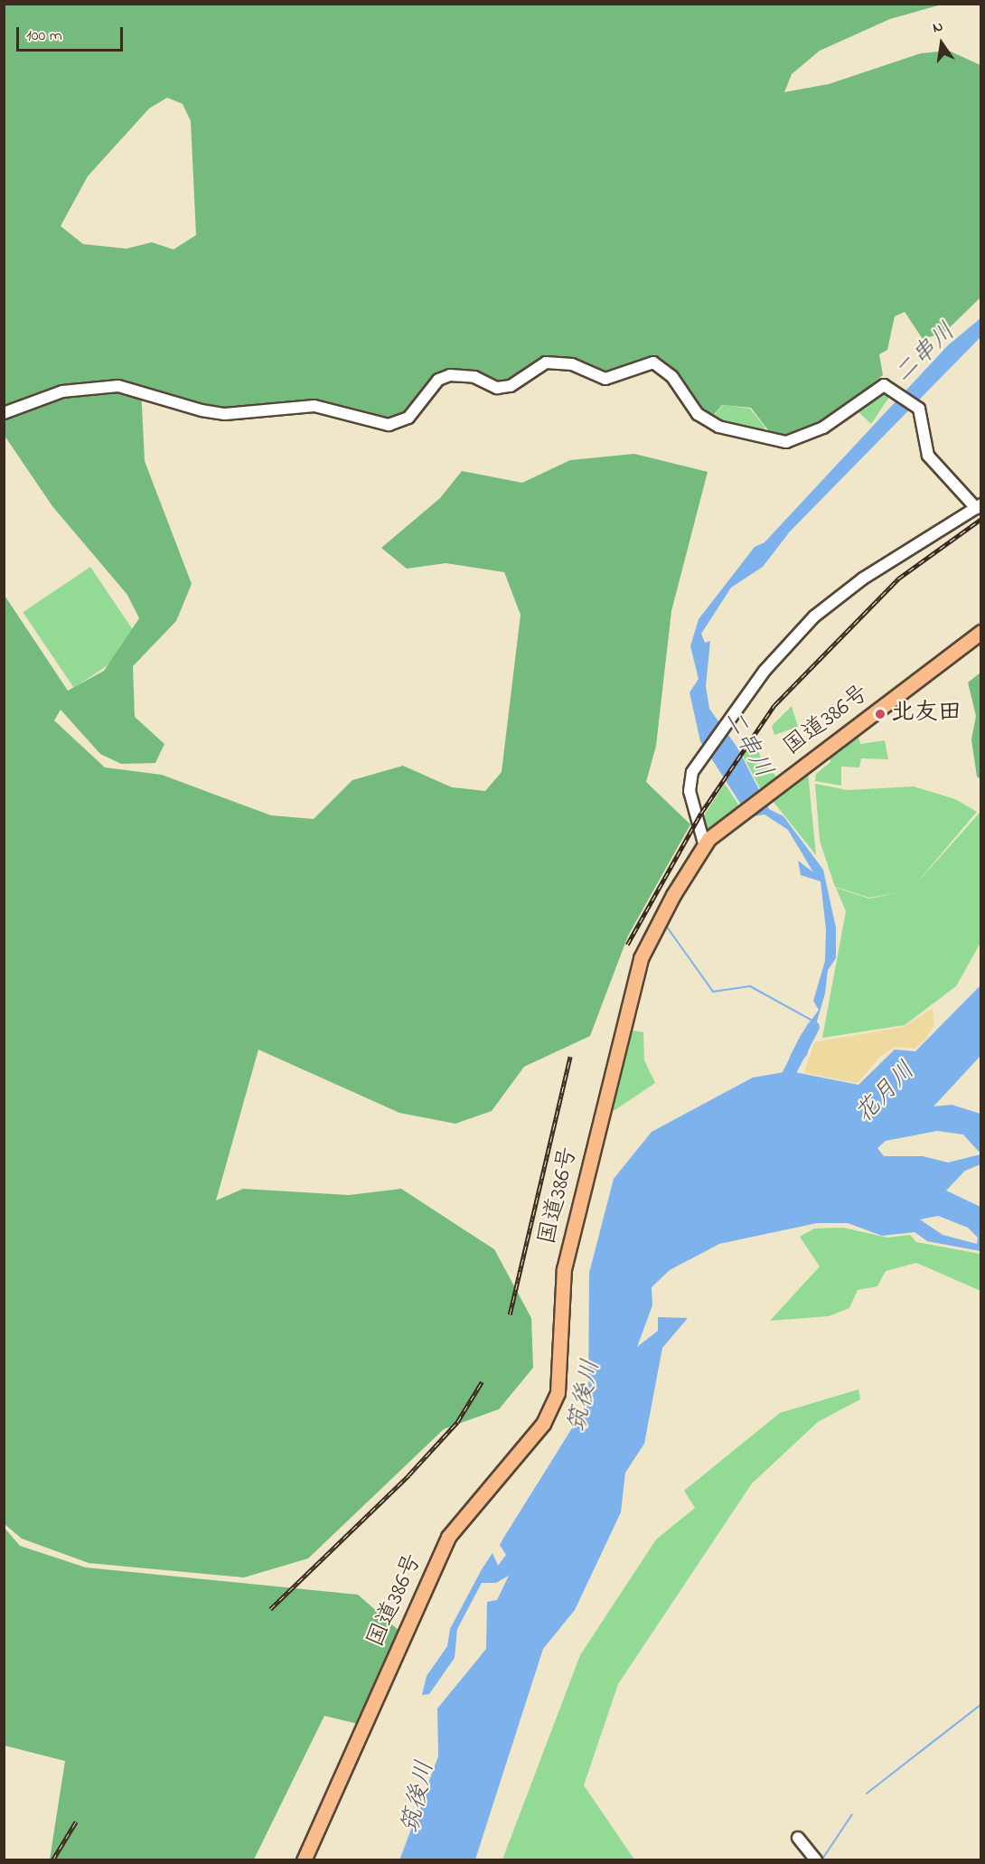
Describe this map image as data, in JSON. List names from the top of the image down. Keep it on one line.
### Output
{"streets":{"highway":["国道386号"]},"water":["二串川","花月川","筑後川"],"places":["北友田"],"scale_bar":"100 m","north":"top"}
